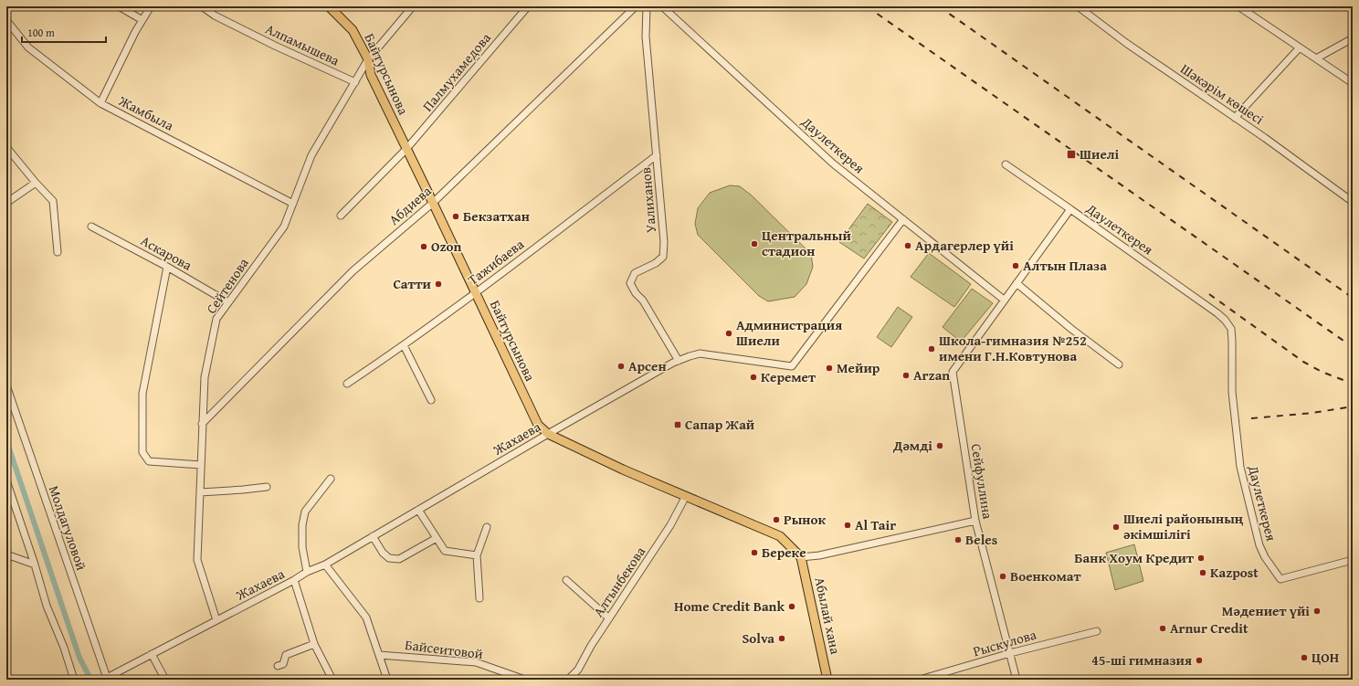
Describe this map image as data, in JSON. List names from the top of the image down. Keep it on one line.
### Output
{"streets":{"main road":["Байтурсынова","Абылай хана"],"street":["Алпамышева","Палмухамедова","Шәкәрім көшесі","Жамбыла","Даулеткерея","Уалиханов","Абдиева","Аскарова","Тажибаева","Сейтенова","Жахаева","Сейфуллина","Молдагуловой","Алтынбекова","Рыскулова","Байсеитовой"]},"crossings":[["Алпамышева","Сейтенова"],["Палмухамедова","Байтурсынова"],["Байтурсынова","Абдиева"],["Байтурсынова","Тажибаева"],["Байтурсынова","Сейтенова"],["Байтурсынова","Жахаева"],["Байтурсынова","Алтынбекова"],["Байтурсынова","Абылай хана"],["Жамбыла","Сейтенова"],["Даулеткерея","Жахаева"],["Даулеткерея","Сейфуллина"],["Уалиханов","Тажибаева"],["Уалиханов","Жахаева"],["Абдиева","Сейтенова"],["Аскарова","Сейтенова"],["Сейтенова","Жахаева"],["Жахаева","Молдагуловой"],["Сейфуллина","Рыскулова"]],"places":{"transit":["Шиелі","Сапар Жай"],"other":["Бекзатхан","Центральный стадион","Ардагерлер үйі","Ozon","Алтын Плаза","Сатти","Администрация Шиели","Школа-гимназия №252 имени Г.Н.Ковтунова","Арсен","Мейир","Arzan","Керемет","Дәмді","Рынок","Al Tair","Шиелі районының әкімшілігі","Beles","Береке","Банк Хоум Кредит","Kazpost","Военкомат","Home Credit Bank","Мәдениет үйі","Arnur Credit","Solva","ЦОН","45-ші гимназия"]},"scale_bar":"100 m"}
